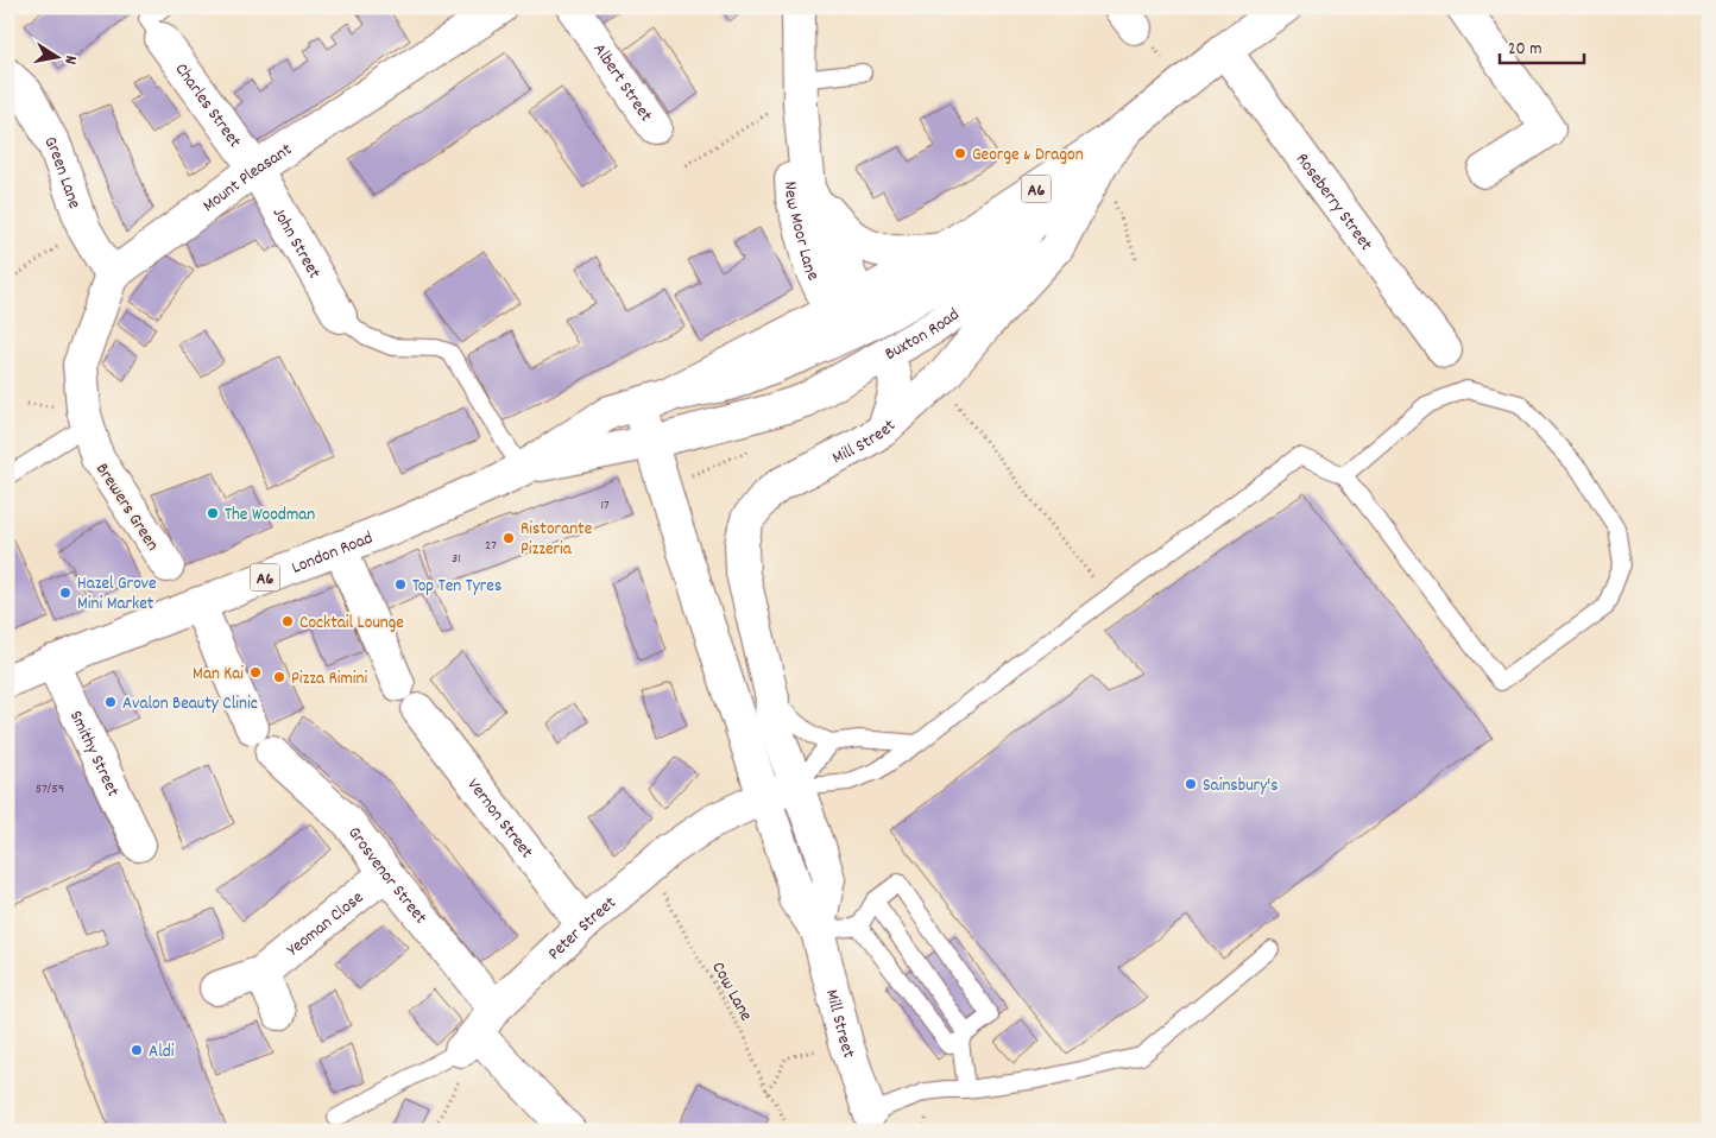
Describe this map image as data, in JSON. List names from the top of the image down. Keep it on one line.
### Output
{"streets":{"main road":["Albert Street","Charles Street","Green Lane","Mount Pleasant","A6","Roseberry Street","New Moor Lane","John Street","Buxton Road","Mill Street","Brewers Green","London Road","Smithy Street","Vernon Street","Grosvenor Street","Yeoman Close","Peter Street"],"path":["Cow Lane"]},"crossings":[["Charles Street","Mount Pleasant"],["Charles Street","John Street"],["Green Lane","Mount Pleasant"],["Mount Pleasant","John Street"],["A6","New Moor Lane"],["A6","Buxton Road"],["Roseberry Street","Buxton Road"],["New Moor Lane","Buxton Road"],["New Moor Lane","Mill Street"],["Buxton Road","Mill Street"],["Buxton Road","London Road"],["Mill Street","London Road"],["Mill Street","Peter Street"],["London Road","Smithy Street"],["Vernon Street","Peter Street"],["Grosvenor Street","Yeoman Close"],["Grosvenor Street","Peter Street"],["Peter Street","Cow Lane"]],"places":["George & Dragon","The Woodman","Ristorante Pizzeria","Top Ten Tyres","Hazel Grove Mini Market","Cocktail Lounge","Man Kai","Pizza Rimini","Avalon Beauty Clinic","Sainsbury's","Aldi"],"house_numbers":["17","27","31","57/59"],"scale_bar":"20 m","north":"right"}
